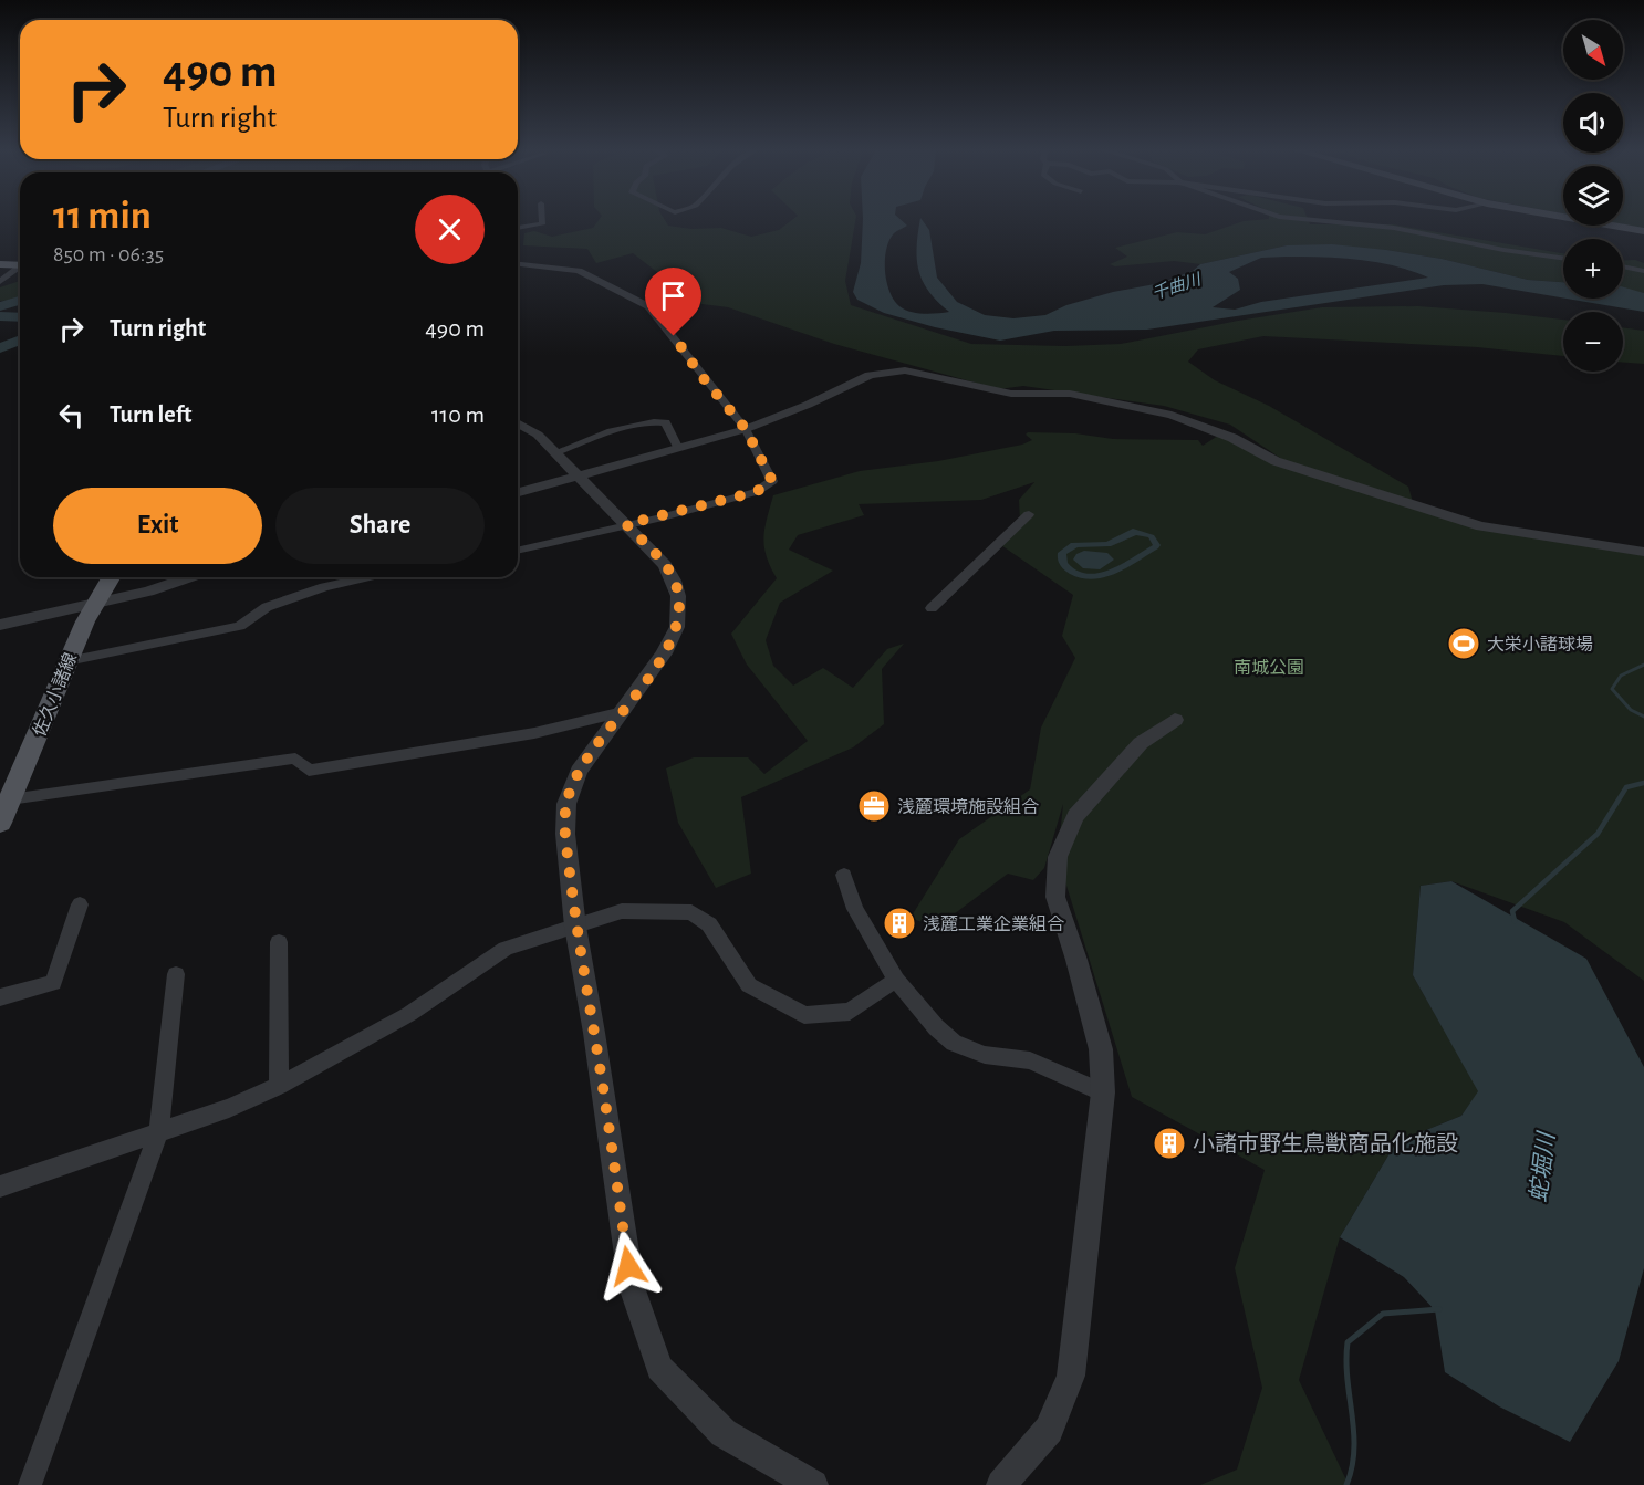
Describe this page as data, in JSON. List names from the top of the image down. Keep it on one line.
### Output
{"streets":{"main road":["佐久小諸線"]},"water":["千曲川","蛇堀川"],"parks":["南城公園"],"places":{"sports":["大栄小諸球場"],"office":["浅麓環境施設組合"],"building":["浅麓工業企業組合","小諸市野生鳥獣商品化施設"]},"north":"bottom right","page":{"map_buttons":["+","−"],"turn":["490 m","Turn right"],"heading":["11 min","850 m · 06:35"],"list":[{"name":"Turn right","value":"490 m"},{"name":"Turn left","value":"110 m"}],"buttons":["Exit","Share"]}}
